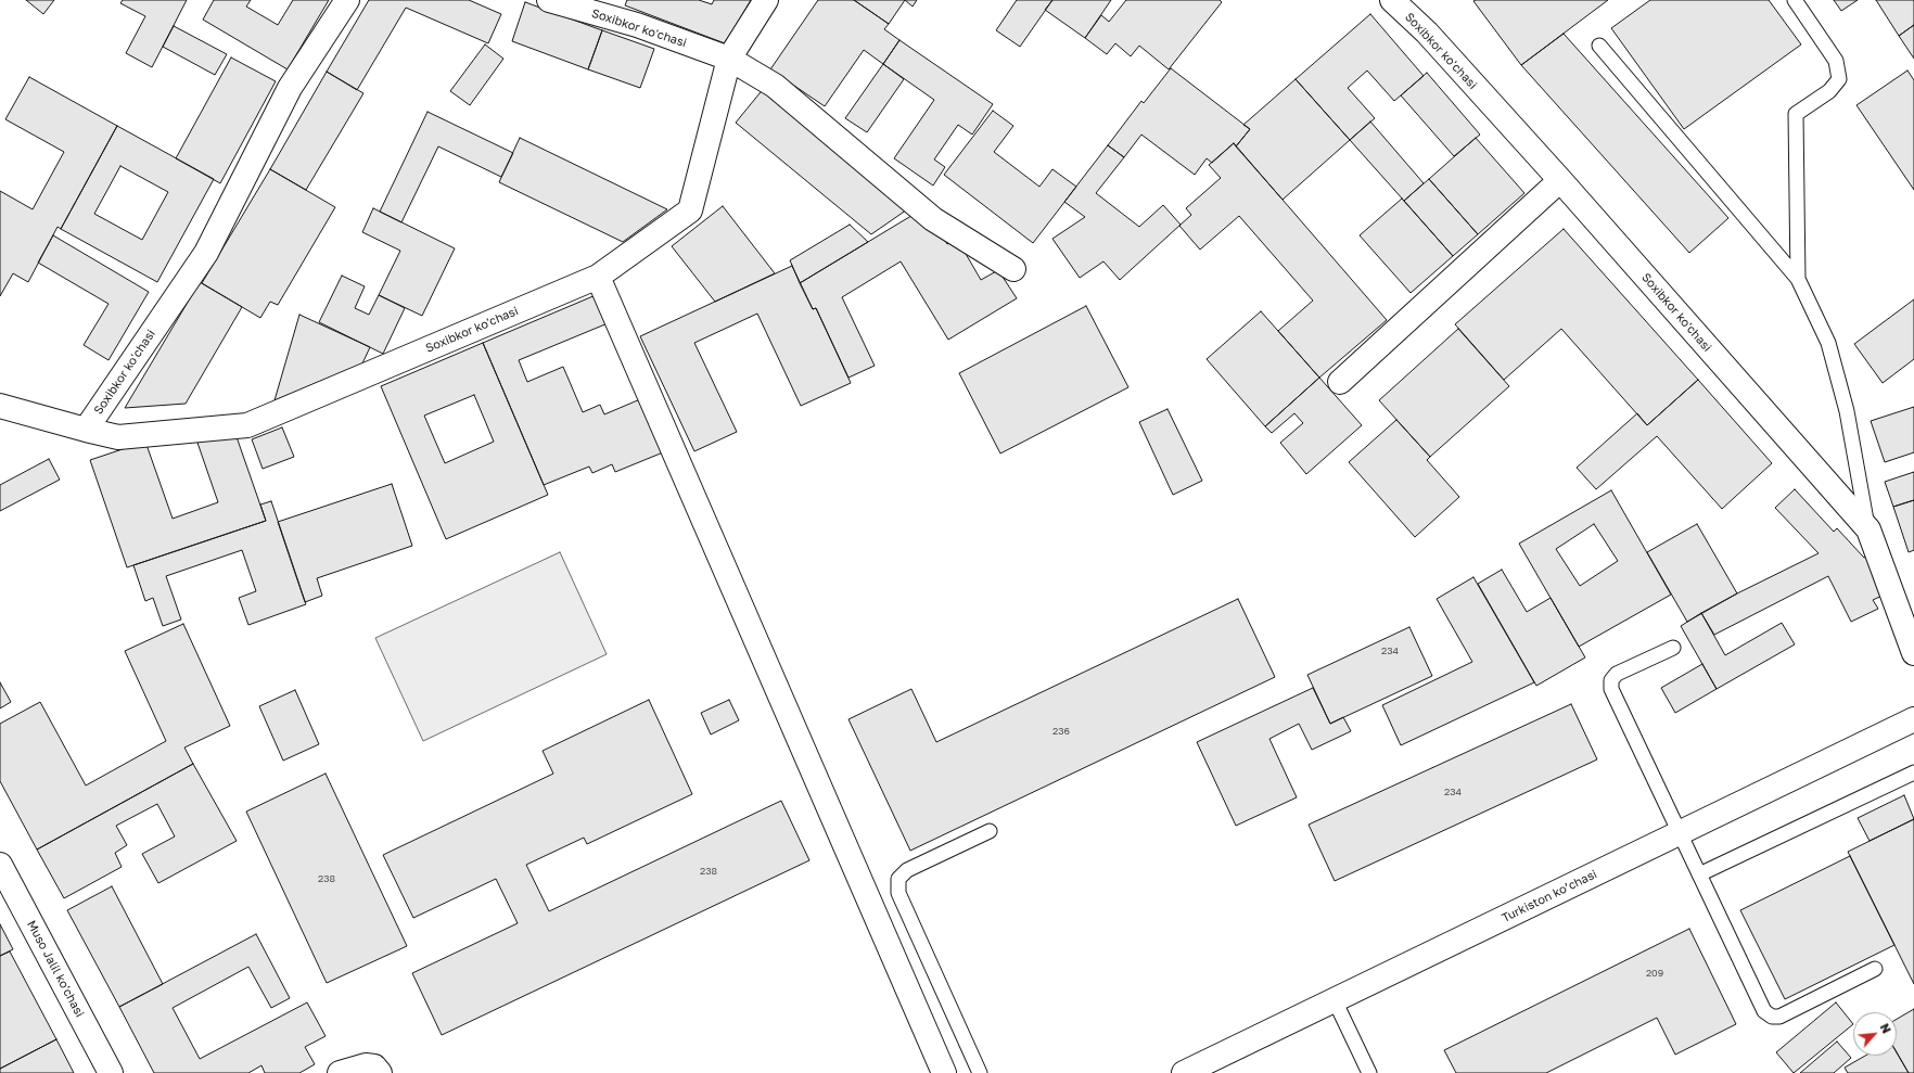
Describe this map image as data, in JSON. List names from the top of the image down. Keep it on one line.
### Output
{"streets":{"street":["Soxibkor ko'chasi","Turkiston ko’chasi","Muso Jalil ko'chasi"]},"house_numbers":["234","236","234","238","238","209"],"north":"top right"}
